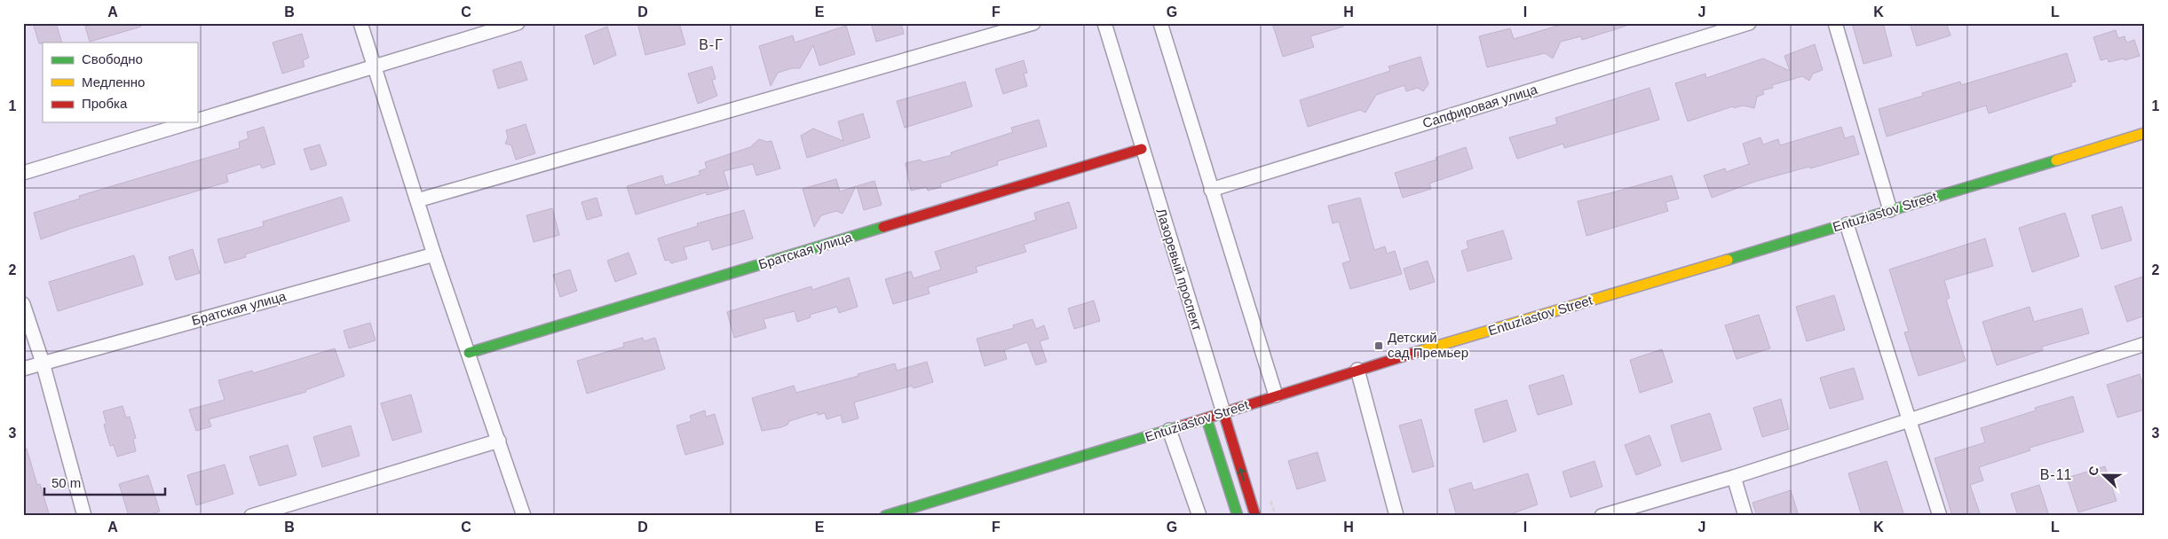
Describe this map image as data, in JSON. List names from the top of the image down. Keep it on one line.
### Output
{"streets":{"street":["Сапфировая улица","Entuziastov Street","Братская улица","Лазоревый проспект"]},"crossings":[["Entuziastov Street","Лазоревый проспект"],["Братская улица","Лазоревый проспект"]],"districts":["В-Г","В-11"],"places":{"transit":["Детский сад Премьер"]},"legend":["Свободно","Медленно","Пробка"],"scale_bar":"50 m","north":"left","grid":{"columns":["A","B","C","D","E","F","G","H","I","J","K","L"],"rows":["1","2","3"]}}
